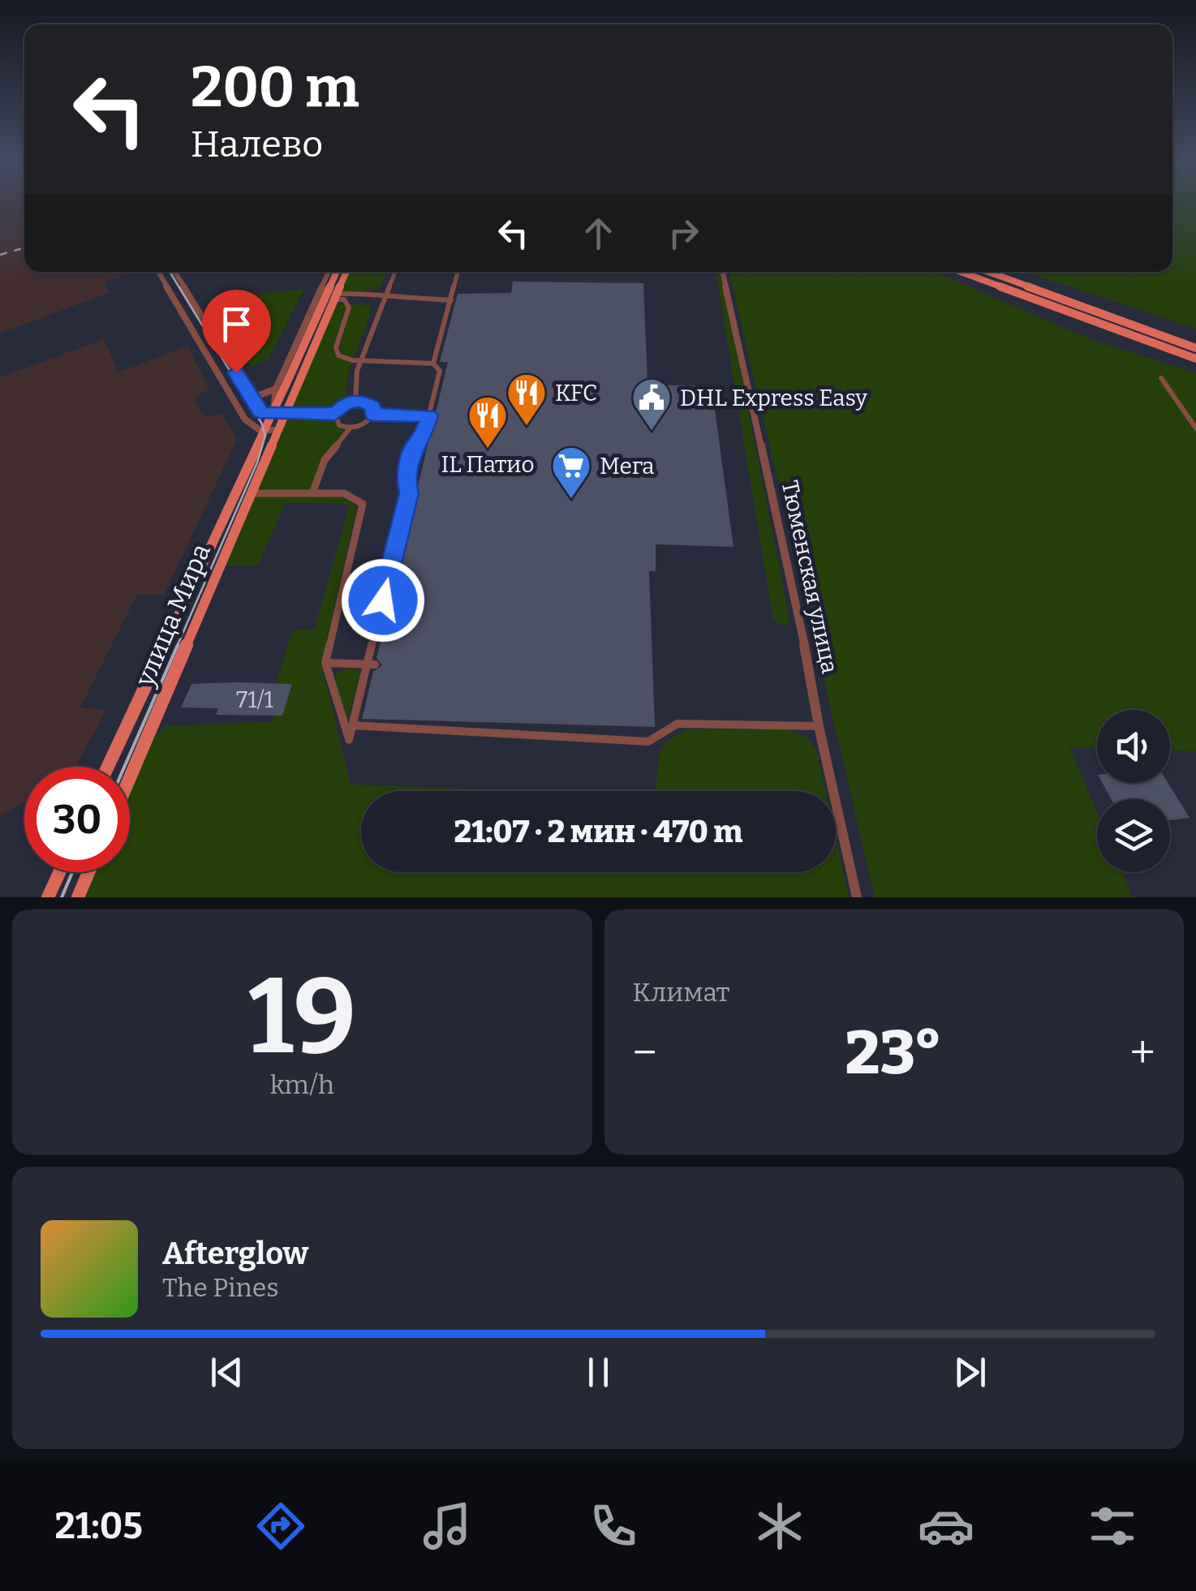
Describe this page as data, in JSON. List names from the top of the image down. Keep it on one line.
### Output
{"streets":{"main road":["улица Мира"],"street":["Тюменская улица"]},"places":{"restaurant":["KFC","IL Патио"],"public building":["DHL Express Easy"],"supermarket":["Мега"]},"house_numbers":["71/1"],"page":{"turn":["200 m","Налево"],"limit":"30","trip":"21:07 · 2 мин · 470 m","tile":[["19","km/h"],"Климат"],"heat":["−","23°","+"],"song":["Afterglow","The Pines"],"tabs":"21:05"}}
